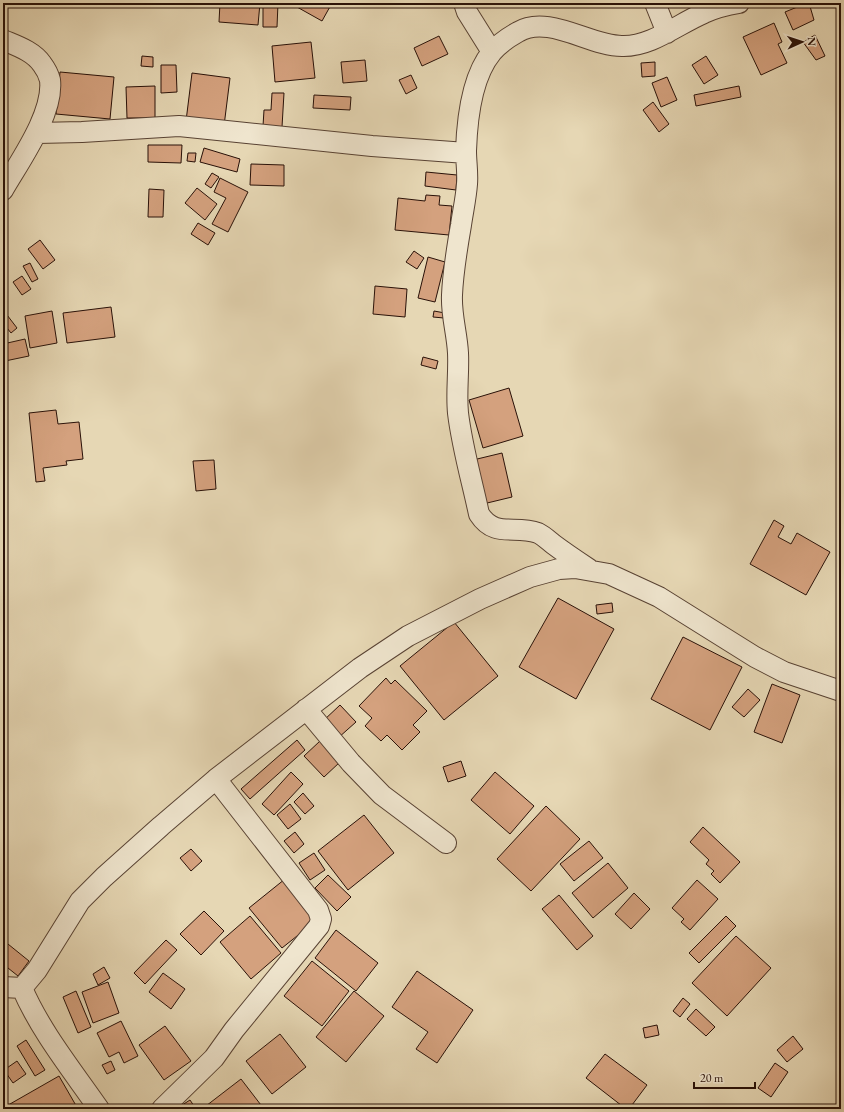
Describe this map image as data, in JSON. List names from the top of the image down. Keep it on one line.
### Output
{"scale_bar":"20 m","north":"right"}
